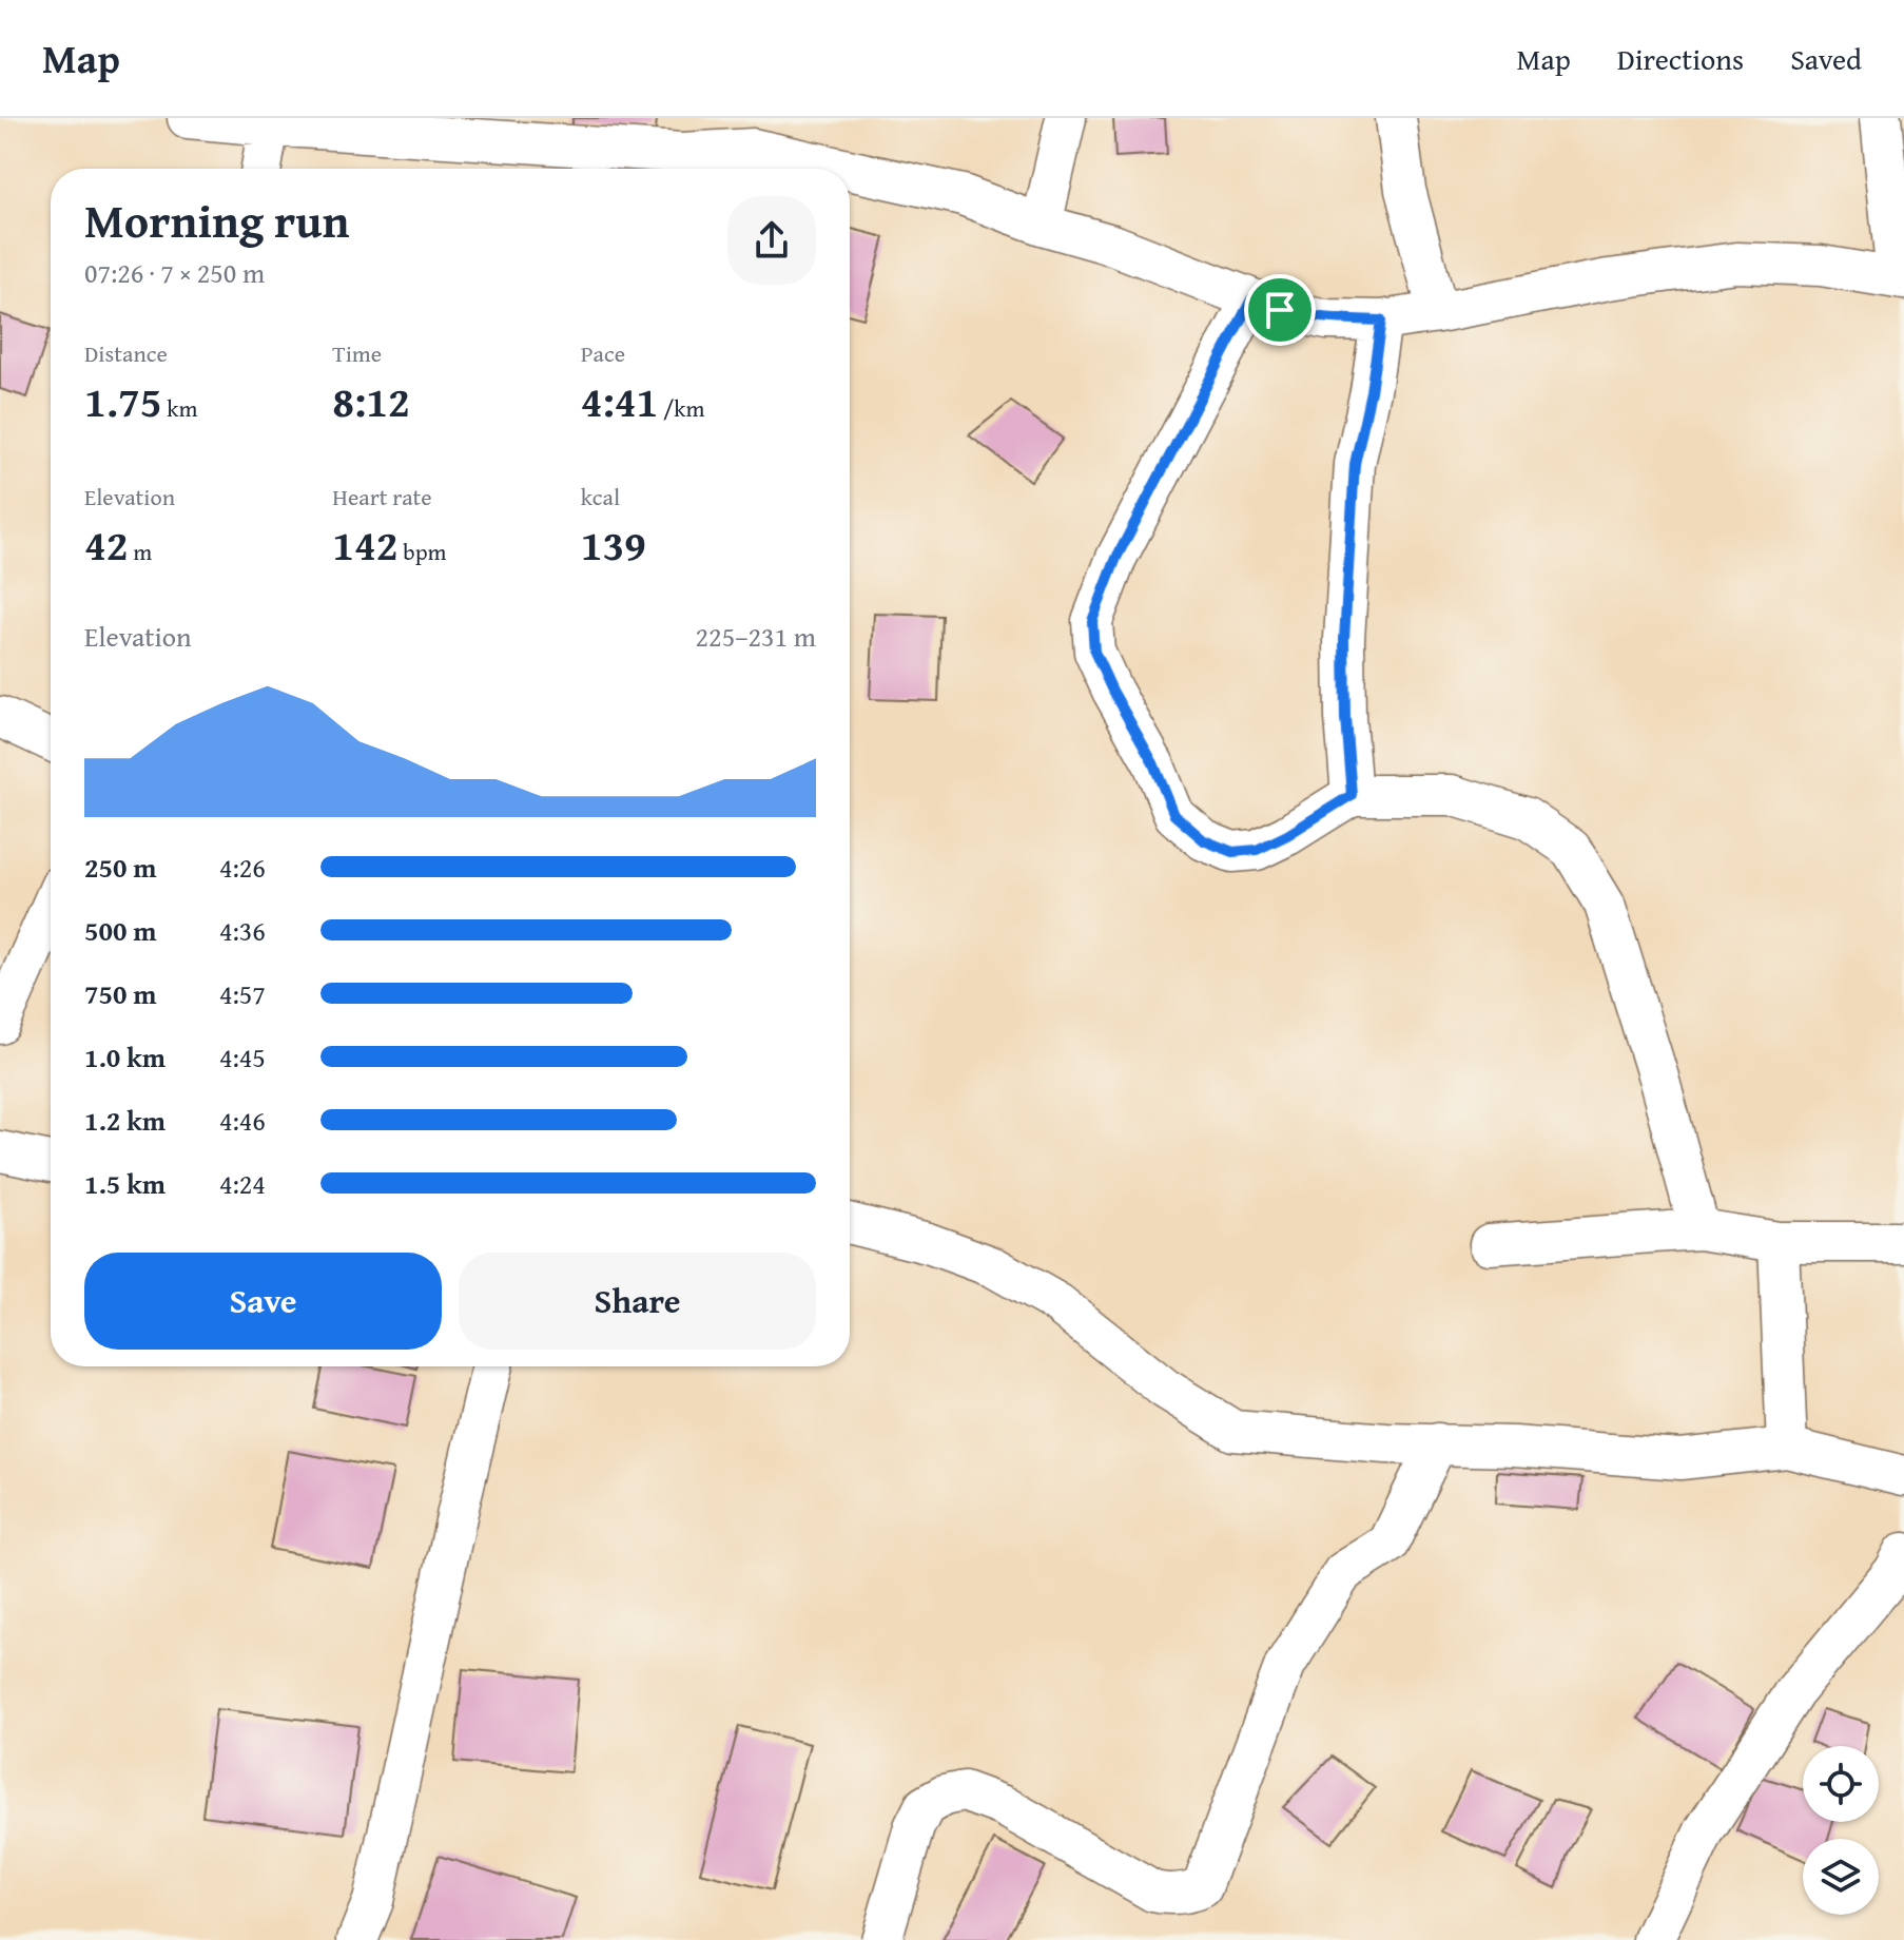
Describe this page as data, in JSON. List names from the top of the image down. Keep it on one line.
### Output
{"page":{"header":"Map","nav":["Map","Directions","Saved"],"heading":["Morning run","07:26 · 7 × 250 m"],"stats":[["Distance","1.75 km"],["Time","8:12"],["Pace","4:41 /km"],["Elevation","42 m"],["Heart rate","142 bpm"],["kcal","139"]],"chart":["Elevation","225–231 m"],"list":[{"name":"250 m","note":"4:26"},{"name":"500 m","note":"4:36"},{"name":"750 m","note":"4:57"},{"name":"1.0 km","note":"4:45"},{"name":"1.2 km","note":"4:46"},{"name":"1.5 km","note":"4:24"}],"buttons":["Save","Share"]}}
